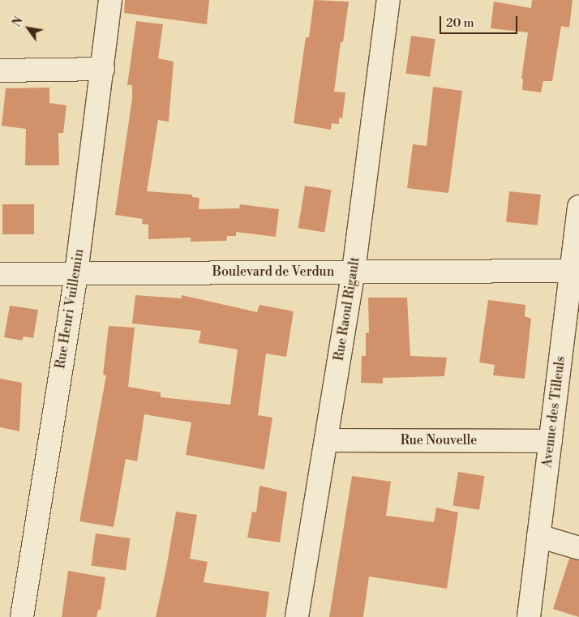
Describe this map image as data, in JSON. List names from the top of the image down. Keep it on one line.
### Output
{"streets":{"street":["Boulevard de Verdun","Rue Henri Vuillemin","Rue Raoul Rigault","Avenue des Tilleuls","Rue Nouvelle"]},"crossings":[["Boulevard de Verdun","Rue Henri Vuillemin"],["Boulevard de Verdun","Rue Raoul Rigault"],["Boulevard de Verdun","Avenue des Tilleuls"],["Rue Raoul Rigault","Rue Nouvelle"],["Avenue des Tilleuls","Rue Nouvelle"]],"scale_bar":"20 m","north":"top left"}
